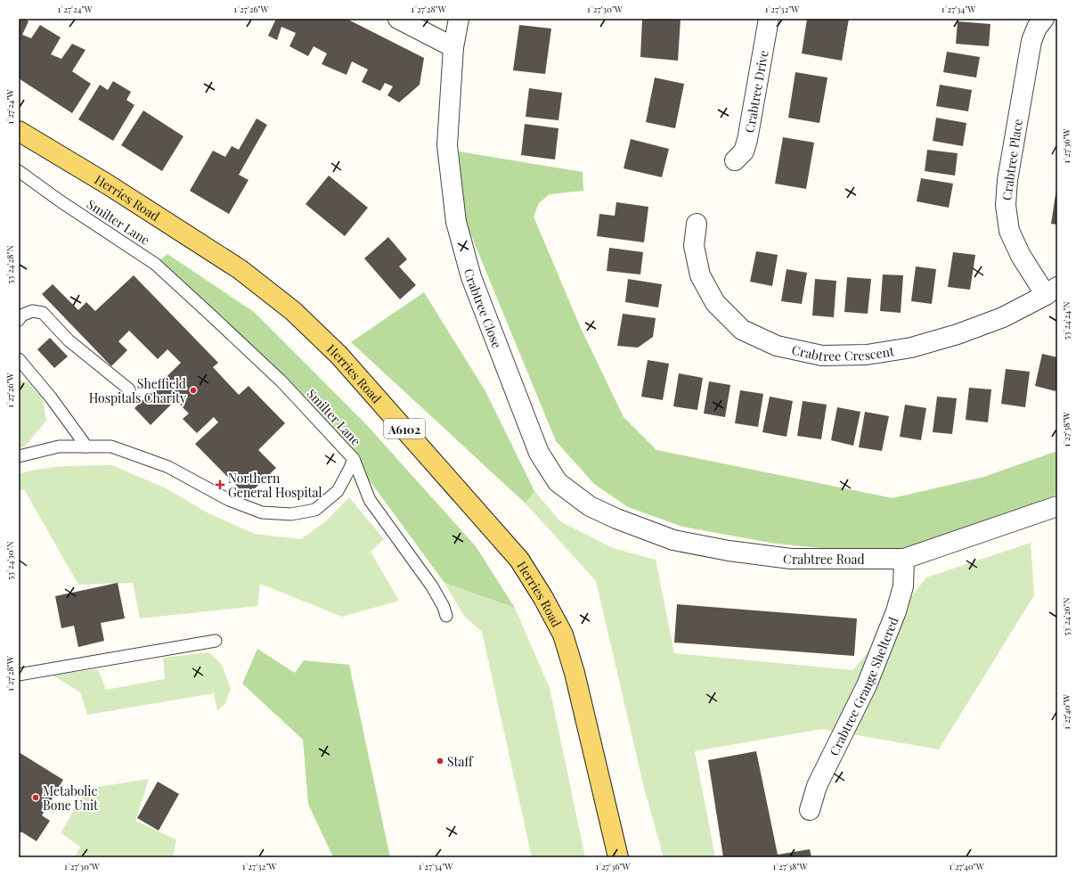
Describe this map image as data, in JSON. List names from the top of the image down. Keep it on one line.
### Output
{"streets":{"main road":["Herries Road","A6102"],"street":["Crabtree Drive","Crabtree Place","Crabtree Close","Crabtree Crescent","Crabtree Road","Crabtree Grange Sheltered"],"lane":["Smilter Lane"]},"crossings":[["Crabtree Place","Crabtree Crescent"],["Crabtree Close","Crabtree Road"],["Crabtree Road","Crabtree Grange Sheltered"]],"places":{"other":["Sheffield Hospitals Charity","Staff","Metabolic Bone Unit"],"health":["Northern General Hospital"]},"coordinates":["1°27'24\"W","1°27'26\"W","1°27'28\"W","1°27'30\"W","1°27'32\"W","1°27'34\"W","1°27'36\"W","53°24'28\"N","53°24'24\"N","1°27'38\"W","53°24'30\"N","53°24'26\"N","1°27'40\"W"]}
